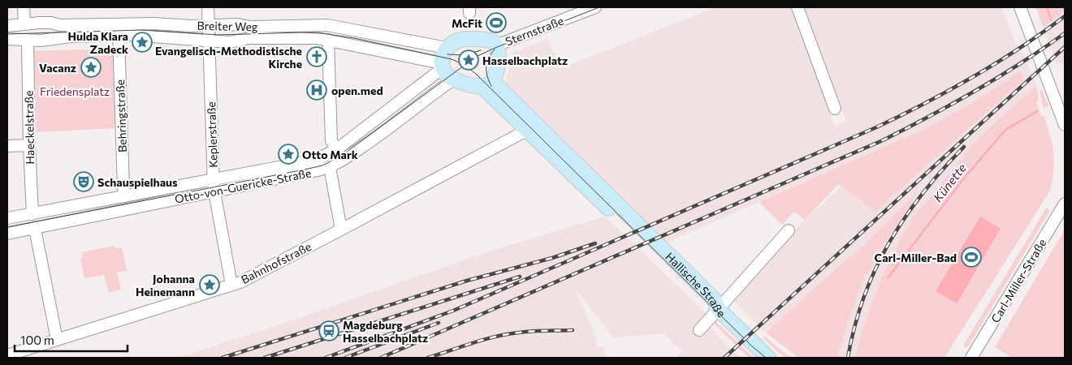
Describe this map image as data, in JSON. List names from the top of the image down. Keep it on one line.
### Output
{"streets":{"main road":["Hallische Straße"],"street":["Breiter Weg","Sternstraße","Behringstraße","Haeckelstraße","Keplerstraße","Otto-von-Guericke-Straße","Bahnhofstraße","Carl-Miller-Straße"]},"crossings":[["Breiter Weg","Sternstraße"],["Breiter Weg","Behringstraße"],["Breiter Weg","Haeckelstraße"],["Breiter Weg","Keplerstraße"],["Breiter Weg","Otto-von-Guericke-Straße"],["Breiter Weg","Hallische Straße"],["Sternstraße","Otto-von-Guericke-Straße"],["Sternstraße","Hallische Straße"],["Behringstraße","Otto-von-Guericke-Straße"],["Haeckelstraße","Otto-von-Guericke-Straße"],["Keplerstraße","Otto-von-Guericke-Straße"],["Keplerstraße","Bahnhofstraße"],["Otto-von-Guericke-Straße","Hallische Straße"],["Bahnhofstraße","Hallische Straße"]],"water":["Künette"],"parks":["Friedensplatz"],"places":{"sports":["McFit","Carl-Miller-Bad"],"place":["Hulda Klara Zadeck","Hasselbachplatz","Vacanz","Otto Mark","Johanna Heinemann"],"church":["Evangelisch-Methodistische Kirche"],"hospital":["open.med"],"theatre":["Schauspielhaus"],"station":["Magdeburg Hasselbachplatz"]},"scale_bar":"100 m"}
